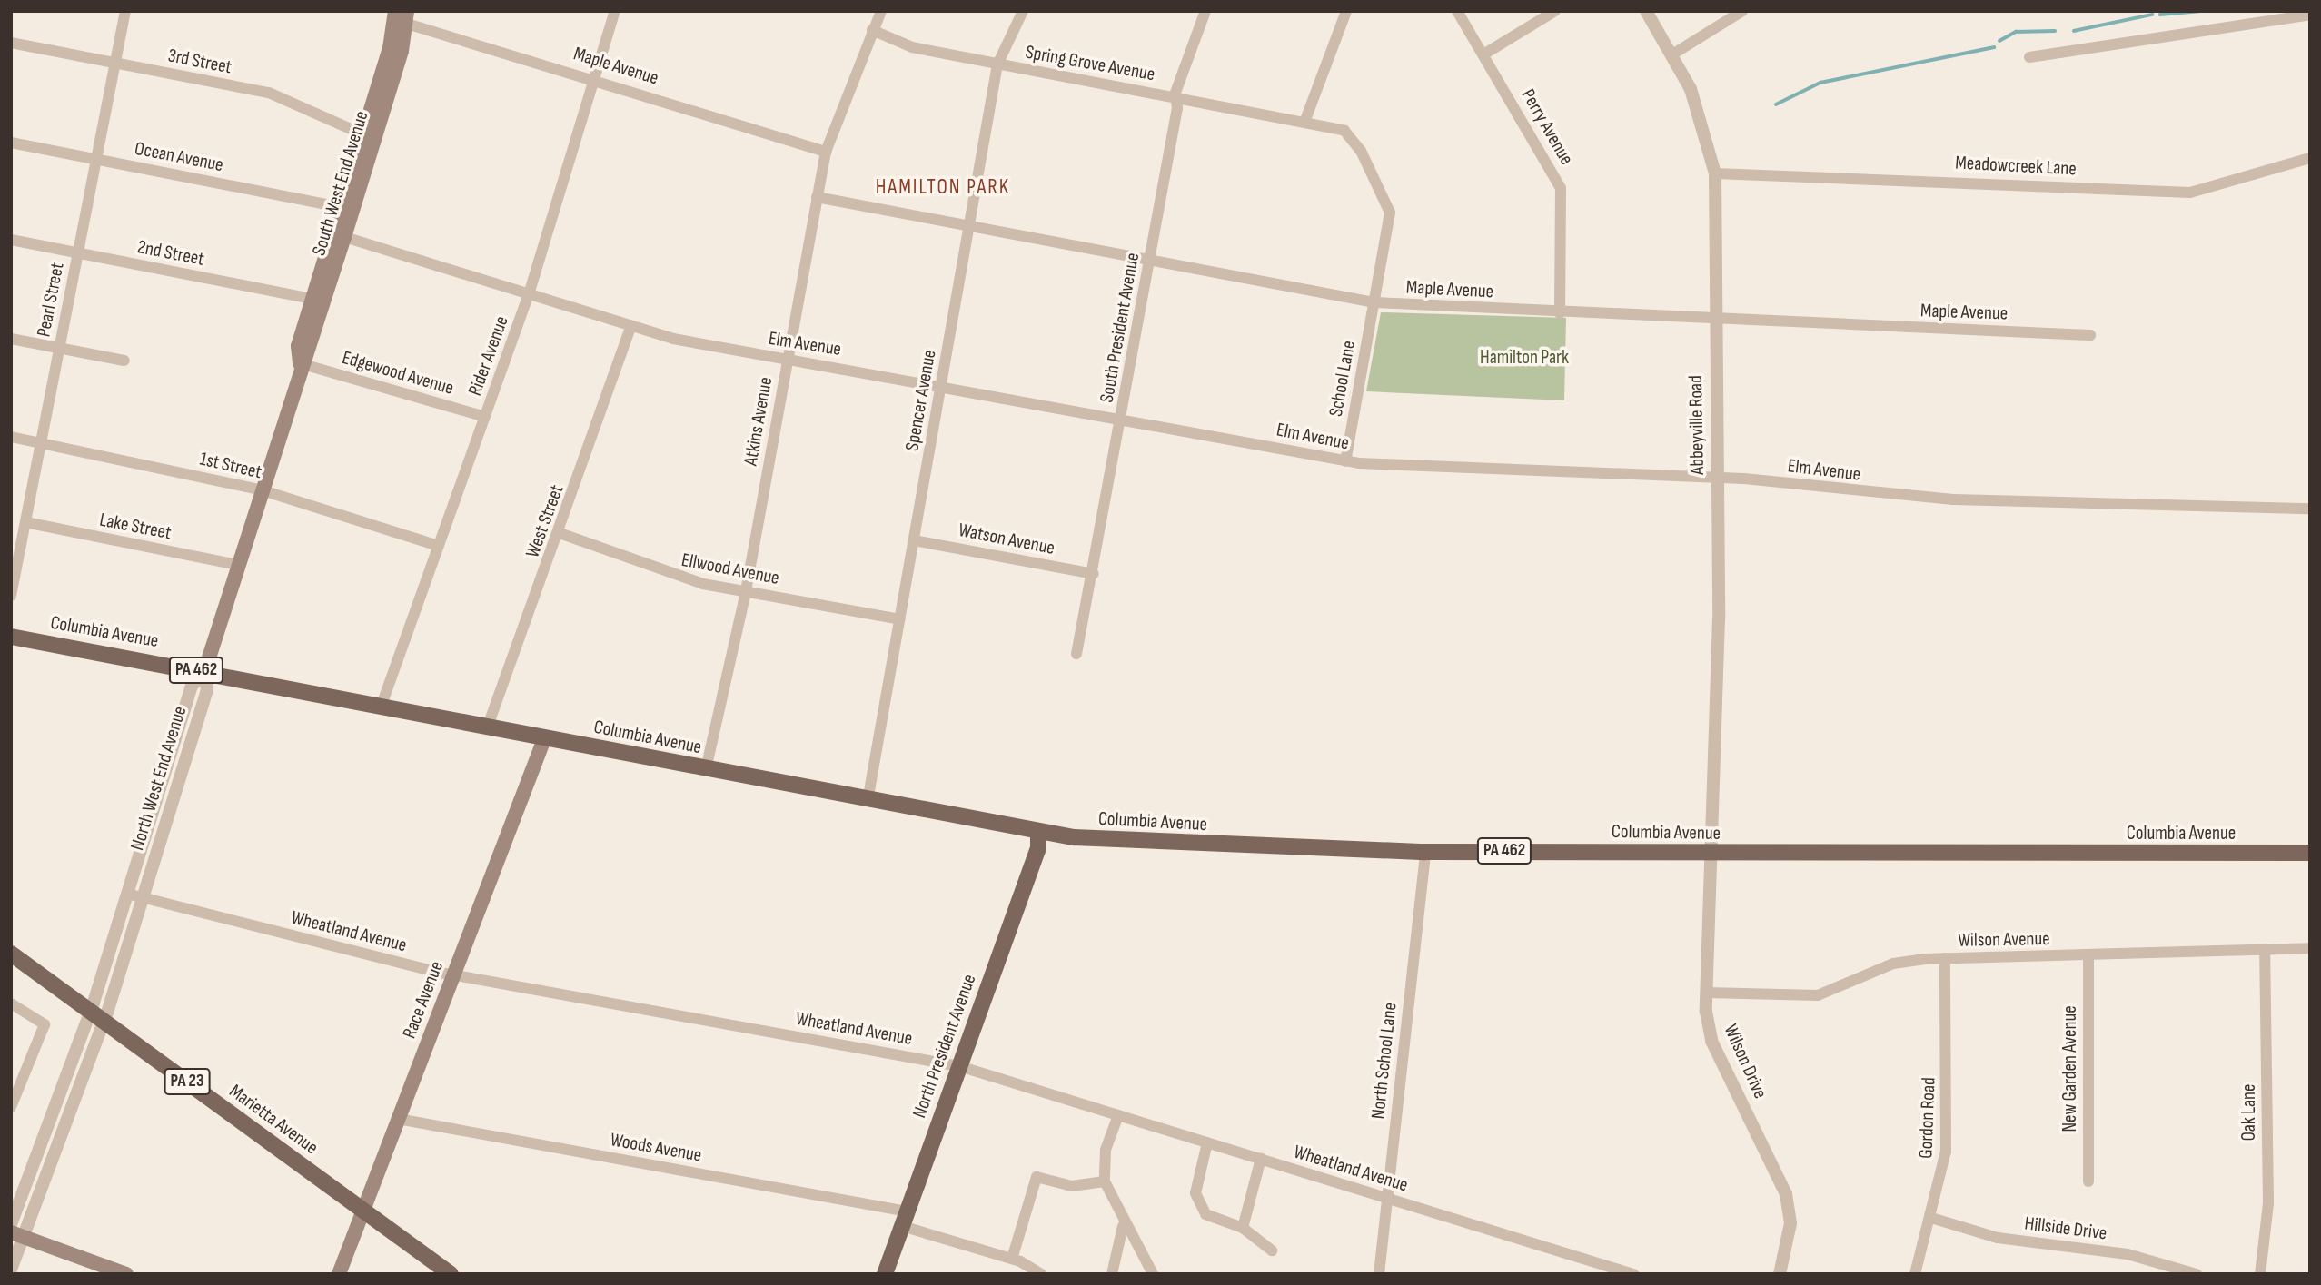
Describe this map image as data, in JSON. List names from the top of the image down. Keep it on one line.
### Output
{"streets":{"main road":["South West End Avenue","Columbia Avenue","PA 462","Race Avenue","North President Avenue","PA 23","Marietta Avenue"],"street":["3rd Street","Spring Grove Avenue","Maple Avenue","Perry Avenue","Ocean Avenue","Meadowcreek Lane","2nd Street","Pearl Street","South President Avenue","Elm Avenue","Rider Avenue","Edgewood Avenue","School Lane","Spencer Avenue","Atkins Avenue","Abbeyville Road","1st Street","West Street","Lake Street","Watson Avenue","Ellwood Avenue","North West End Avenue","Wheatland Avenue","Wilson Avenue","North School Lane","Wilson Drive","New Garden Avenue","Oak Lane","Gordon Road","Woods Avenue","Hillside Drive"]},"crossings":[["3rd Street","South West End Avenue"],["3rd Street","Pearl Street"],["Spring Grove Avenue","Maple Avenue"],["Spring Grove Avenue","South President Avenue"],["Spring Grove Avenue","School Lane"],["Spring Grove Avenue","Spencer Avenue"],["Spring Grove Avenue","Atkins Avenue"],["Maple Avenue","Perry Avenue"],["Maple Avenue","South West End Avenue"],["Maple Avenue","South President Avenue"],["Maple Avenue","Rider Avenue"],["Maple Avenue","School Lane"],["Maple Avenue","Spencer Avenue"],["Maple Avenue","Atkins Avenue"],["Maple Avenue","Abbeyville Road"],["Ocean Avenue","South West End Avenue"],["Ocean Avenue","Pearl Street"],["Meadowcreek Lane","Abbeyville Road"],["South West End Avenue","2nd Street"],["South West End Avenue","Elm Avenue"],["South West End Avenue","Edgewood Avenue"],["South West End Avenue","1st Street"],["South West End Avenue","Lake Street"],["South West End Avenue","Columbia Avenue"],["South West End Avenue","North West End Avenue"],["2nd Street","Pearl Street"],["Pearl Street","1st Street"],["Pearl Street","Lake Street"],["South President Avenue","Elm Avenue"],["South President Avenue","Watson Avenue"],["Elm Avenue","Rider Avenue"],["Elm Avenue","School Lane"],["Elm Avenue","Spencer Avenue"],["Elm Avenue","Atkins Avenue"],["Elm Avenue","Abbeyville Road"],["Elm Avenue","West Street"],["Rider Avenue","Edgewood Avenue"],["Rider Avenue","1st Street"],["Rider Avenue","Columbia Avenue"],["Spencer Avenue","Watson Avenue"],["Spencer Avenue","Ellwood Avenue"],["Spencer Avenue","Columbia Avenue"],["Atkins Avenue","Ellwood Avenue"],["Atkins Avenue","Columbia Avenue"],["Abbeyville Road","Columbia Avenue"],["Abbeyville Road","Wilson Drive"],["West Street","Ellwood Avenue"],["West Street","Columbia Avenue"],["Columbia Avenue","North West End Avenue"],["Columbia Avenue","Race Avenue"],["Columbia Avenue","North President Avenue"],["Columbia Avenue","North School Lane"],["Columbia Avenue","Wilson Drive"],["North West End Avenue","Wheatland Avenue"],["North West End Avenue","Marietta Avenue"],["Wheatland Avenue","Race Avenue"],["Wheatland Avenue","North President Avenue"],["Wheatland Avenue","North School Lane"],["Wilson Avenue","Wilson Drive"],["Wilson Avenue","New Garden Avenue"],["Wilson Avenue","Oak Lane"],["Wilson Avenue","Gordon Road"],["Race Avenue","Marietta Avenue"],["Race Avenue","Woods Avenue"],["North President Avenue","Woods Avenue"],["Gordon Road","Hillside Drive"]],"districts":["HAMILTON PARK"],"parks":["Hamilton Park"]}
